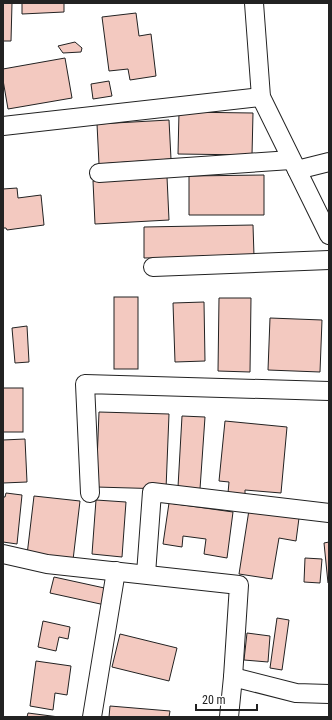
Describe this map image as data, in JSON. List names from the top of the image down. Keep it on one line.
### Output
{"scale_bar":"20 m"}
